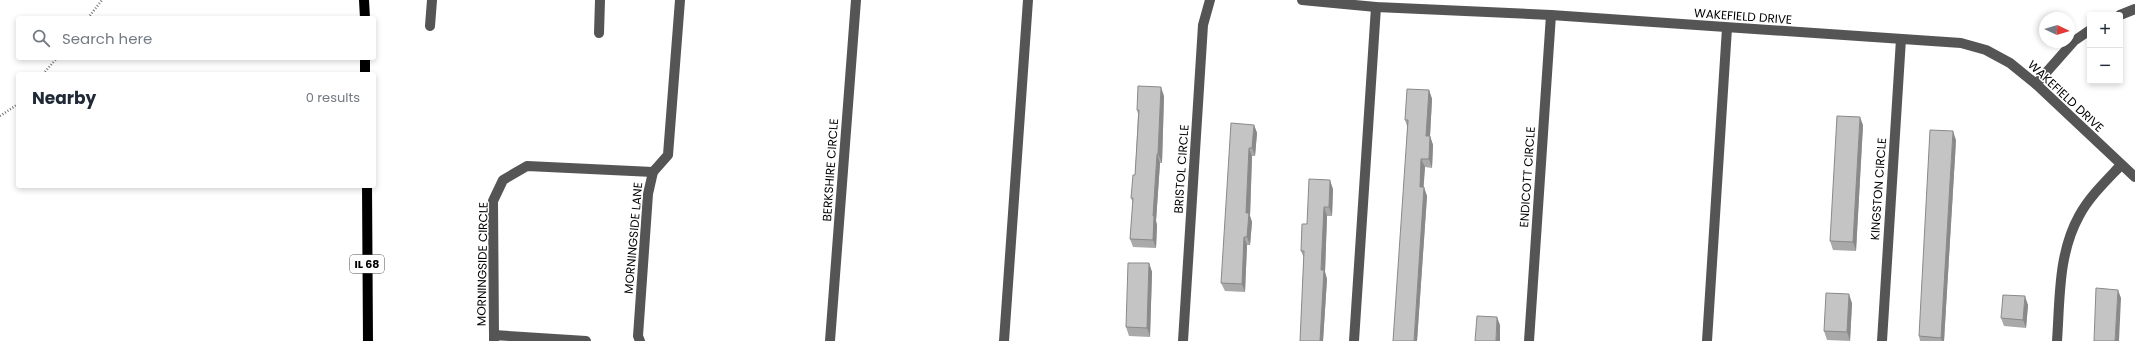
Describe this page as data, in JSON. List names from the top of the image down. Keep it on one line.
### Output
{"streets":{"main road":["IL 68"],"street":["WAKEFIELD DRIVE","BRISTOL CIRCLE","BERKSHIRE CIRCLE","ENDICOTT CIRCLE","KINGSTON CIRCLE","MORNINGSIDE LANE","MORNINGSIDE CIRCLE"]},"crossings":[["WAKEFIELD DRIVE","ENDICOTT CIRCLE"],["WAKEFIELD DRIVE","KINGSTON CIRCLE"],["MORNINGSIDE LANE","MORNINGSIDE CIRCLE"]],"north":"right","page":{"map_buttons":["+","−"],"search":"Search here","heading":["Nearby","0 results"]}}
